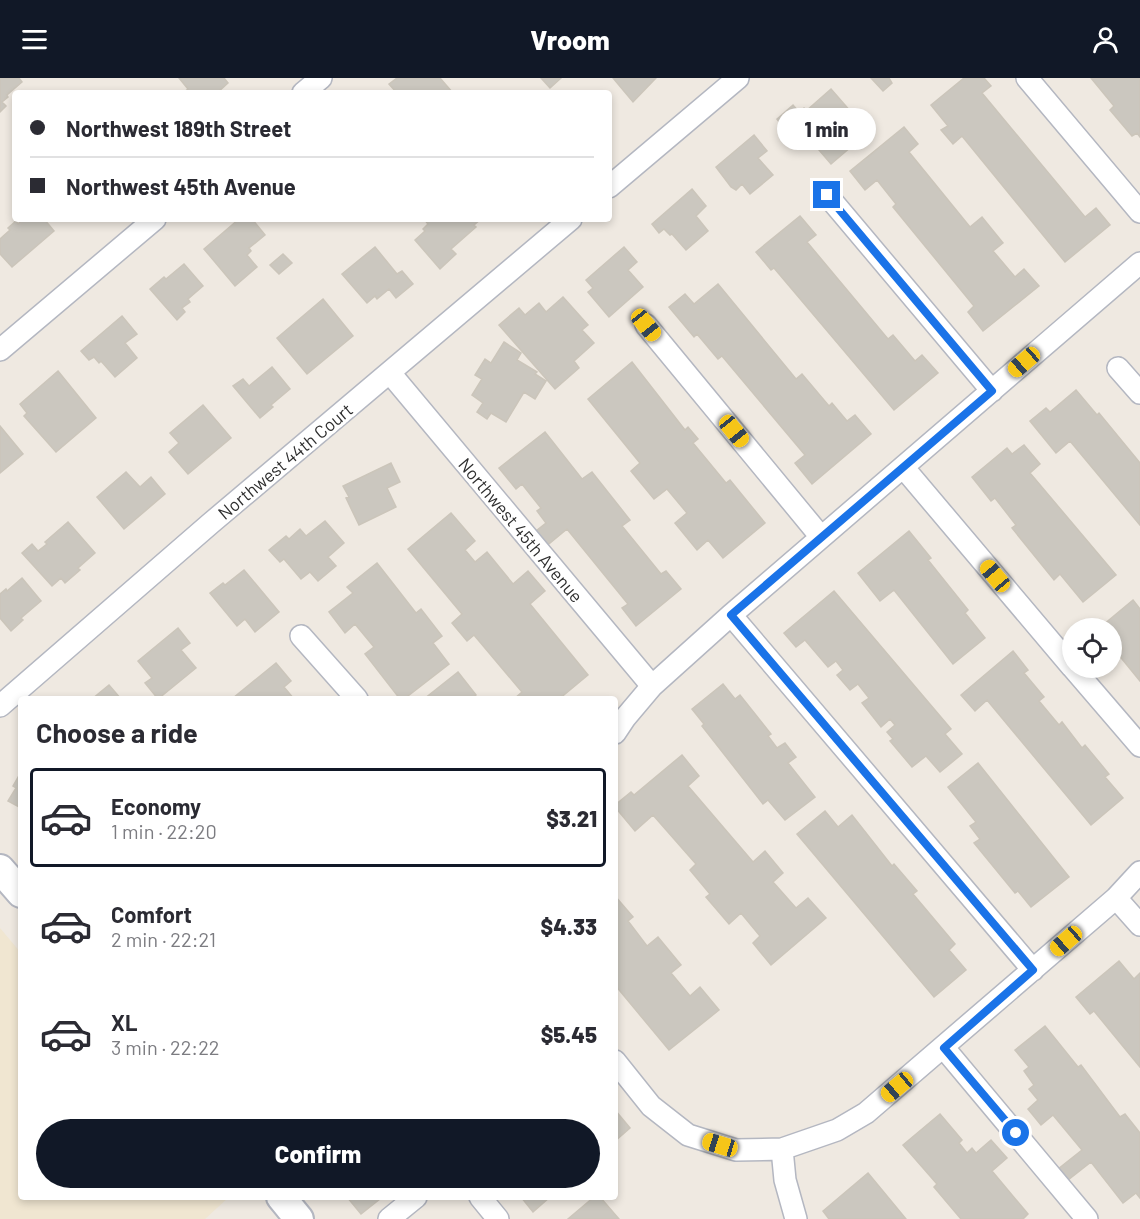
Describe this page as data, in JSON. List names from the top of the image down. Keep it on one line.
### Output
{"streets":{"street":["Northwest 44th Court","Northwest 45th Avenue"]},"crossings":[["Northwest 44th Court","Northwest 45th Avenue"]],"page":{"header":"Vroom","banner":["Northwest 189th Street","Northwest 45th Avenue"],"bubble":"1 min","heading":"Choose a ride","list":[{"name":"Economy","note":"1 min · 22:20","value":"$3.21"},{"name":"Comfort","note":"2 min · 22:21","value":"$4.33"},{"name":"XL","note":"3 min · 22:22","value":"$5.45"}],"buttons":"Confirm"}}
